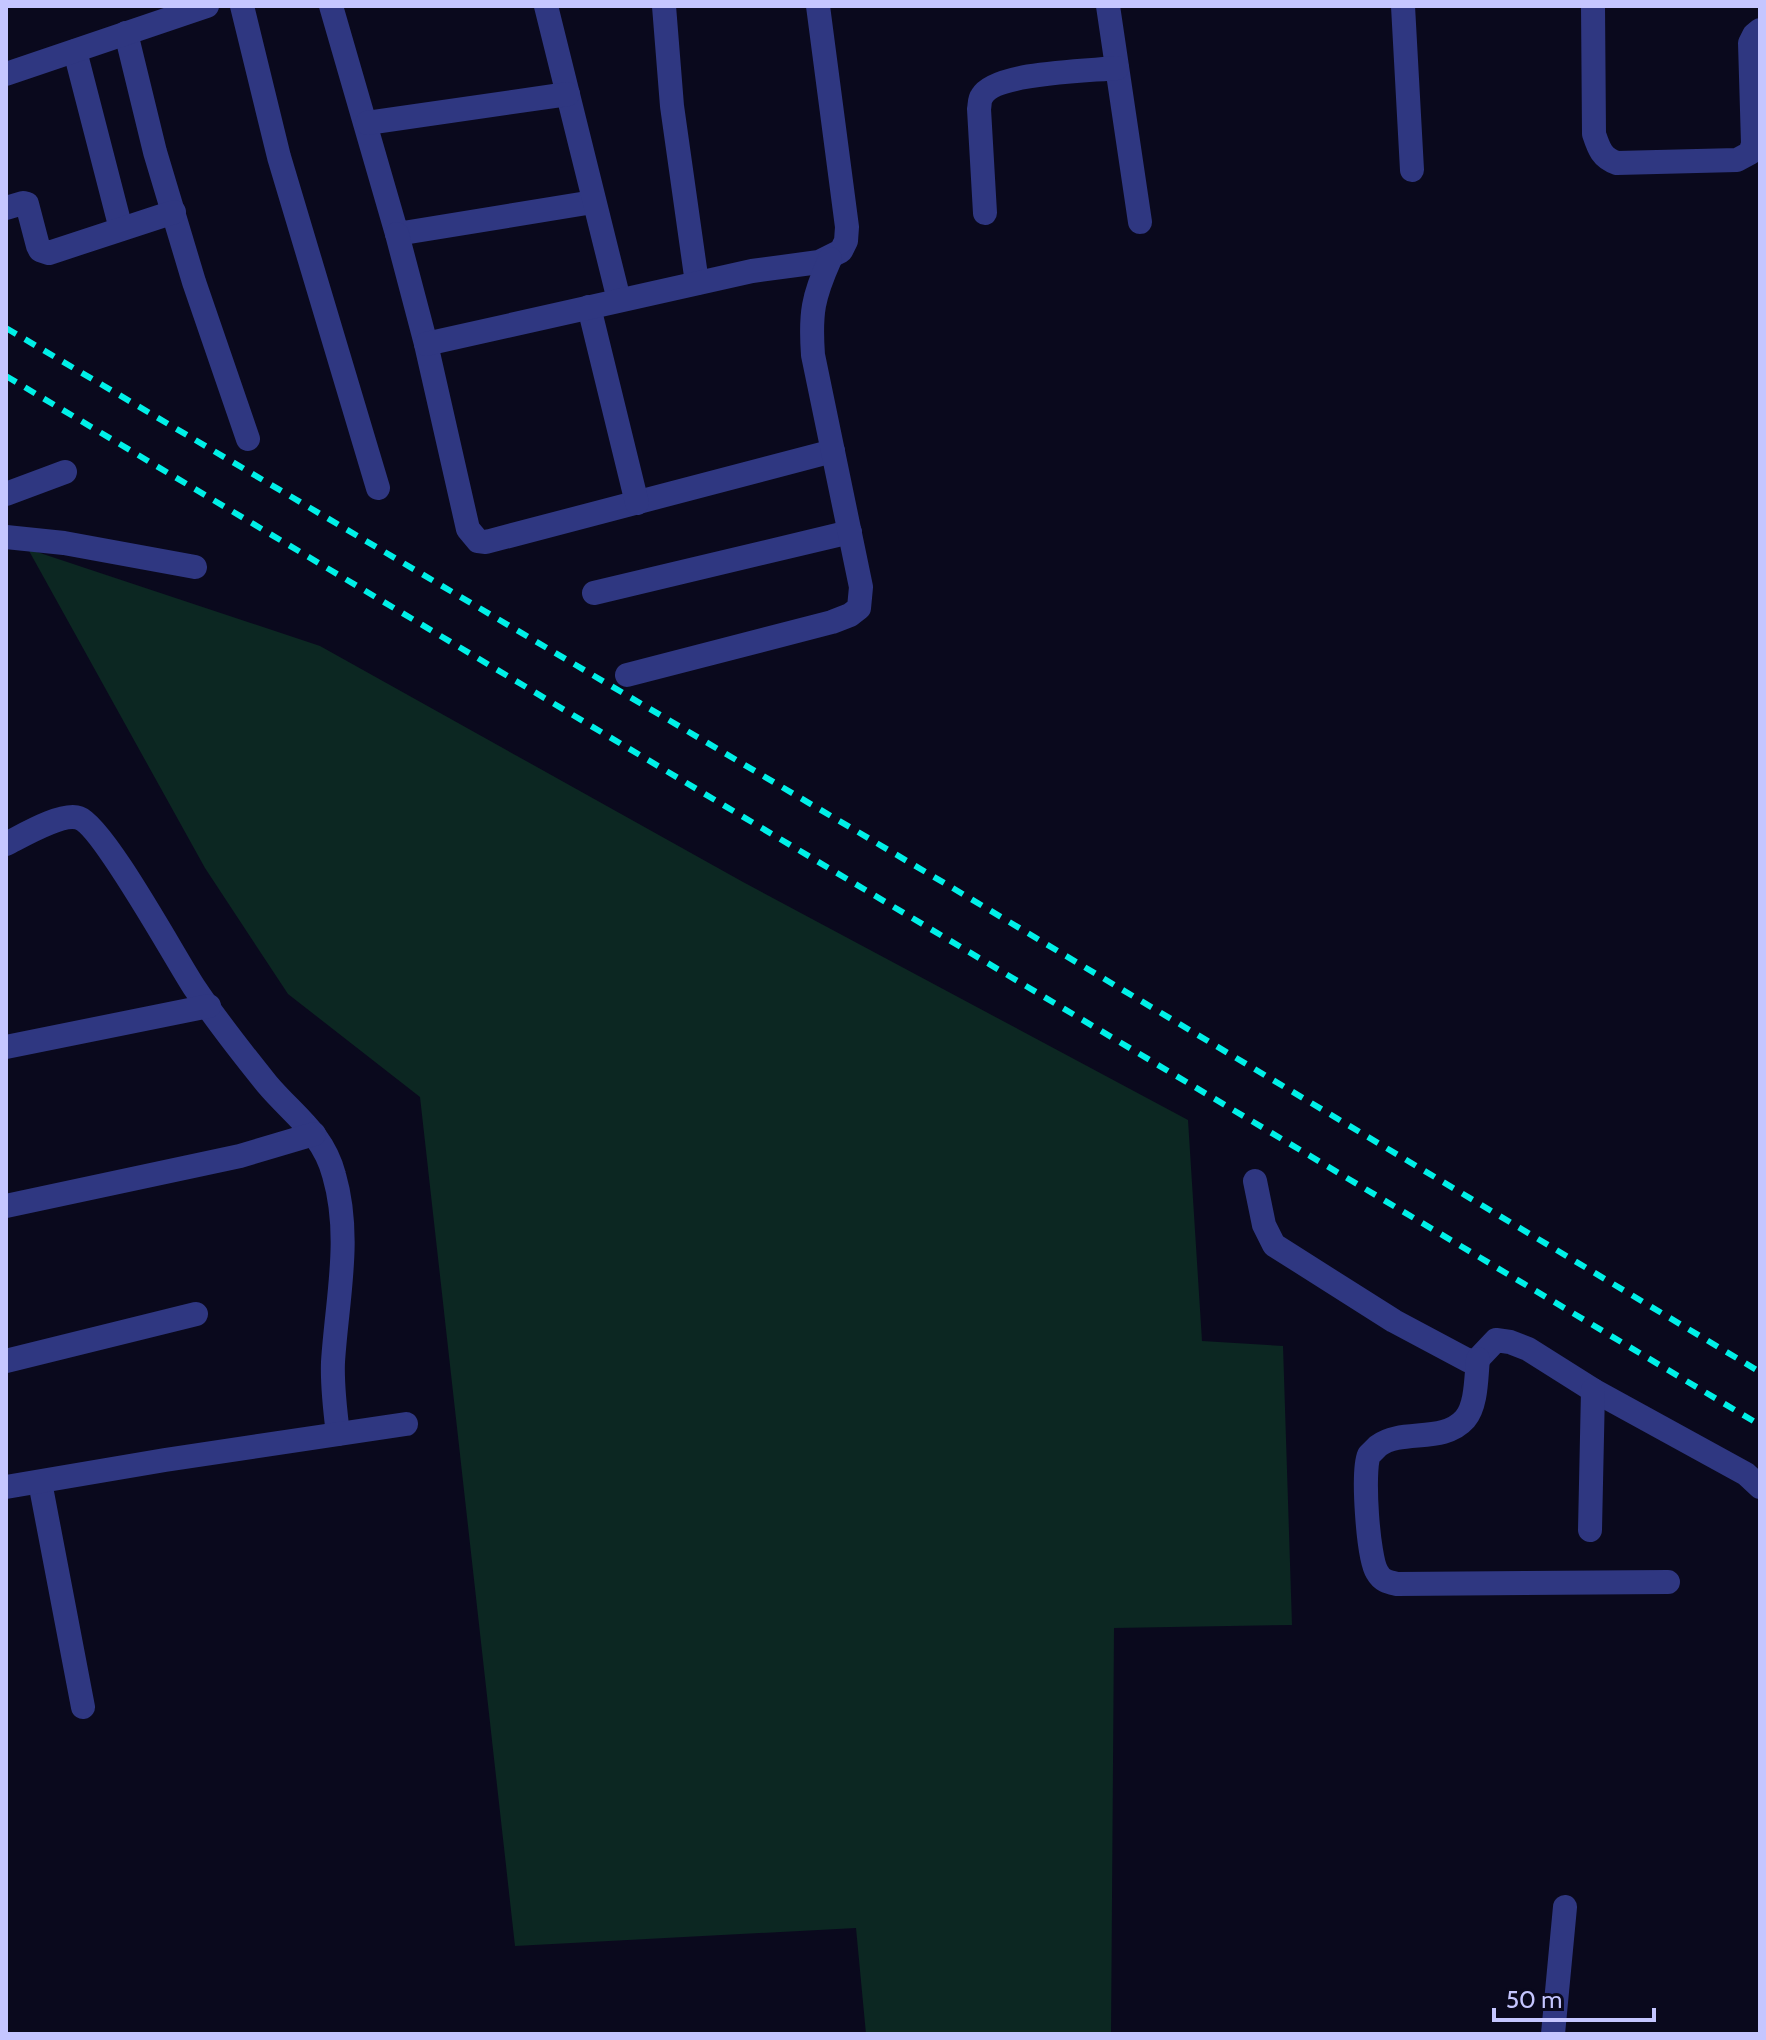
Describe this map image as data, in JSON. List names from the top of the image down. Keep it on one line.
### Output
{"scale_bar":"50 m"}
